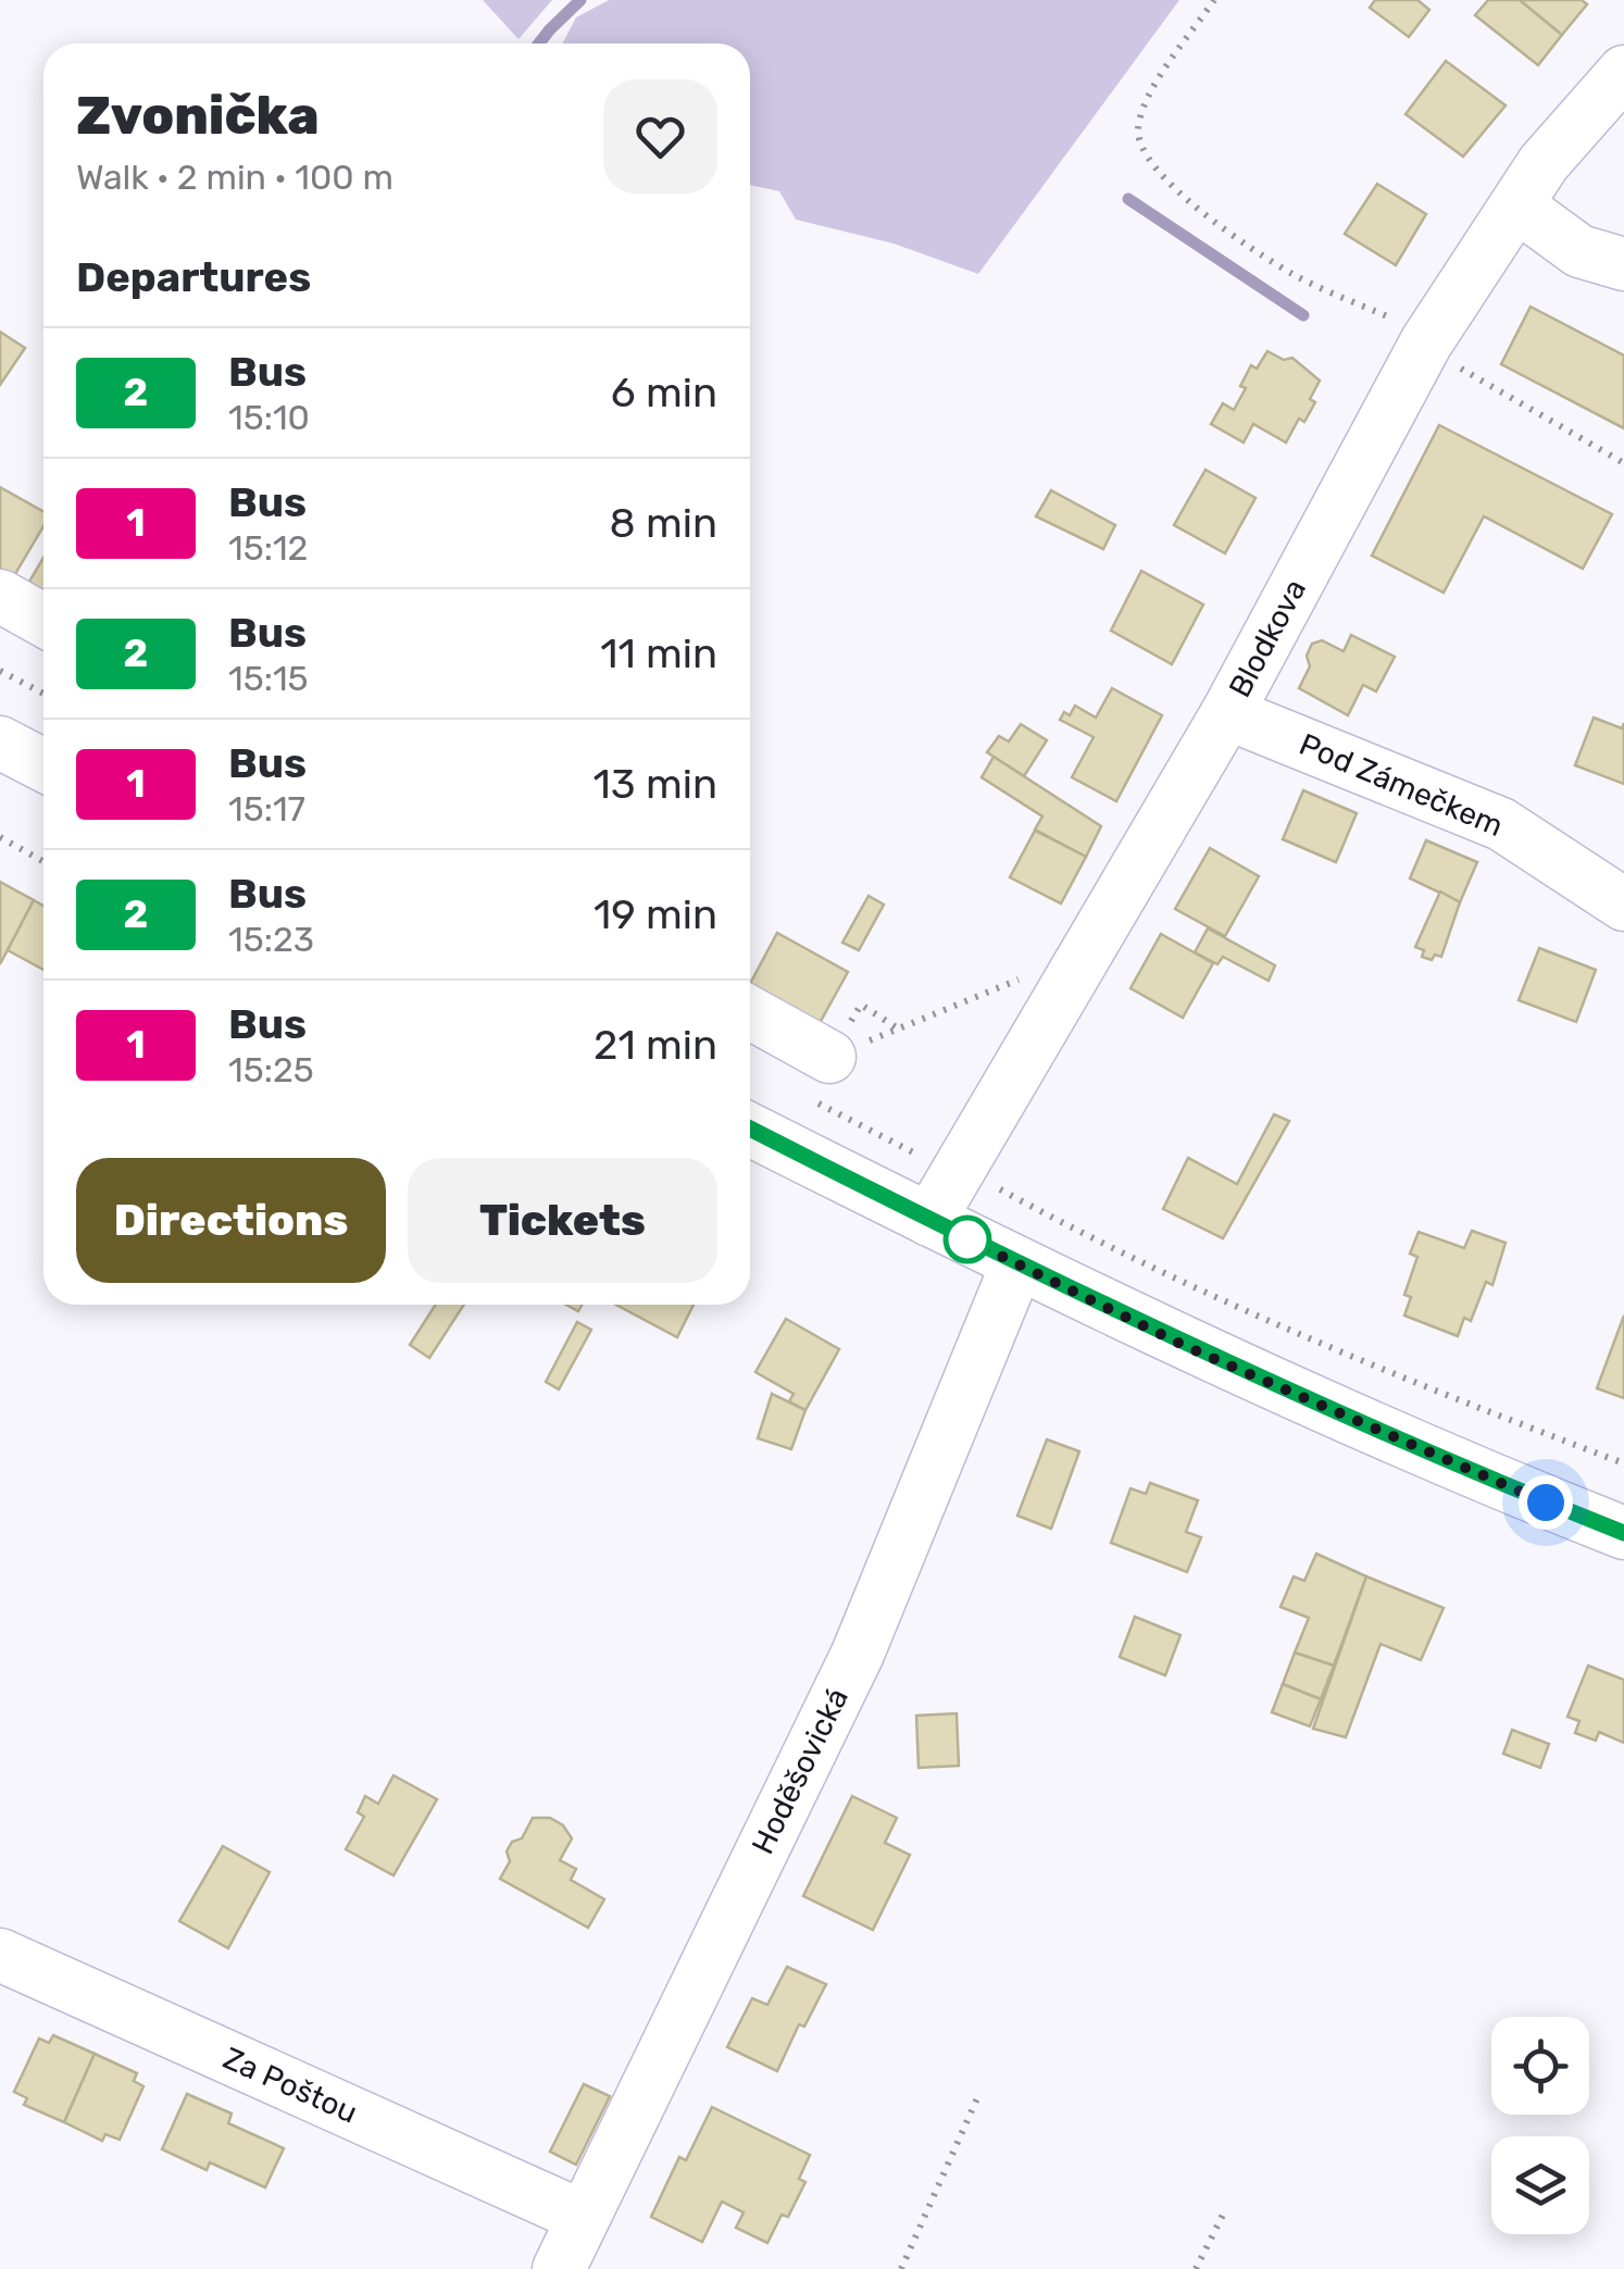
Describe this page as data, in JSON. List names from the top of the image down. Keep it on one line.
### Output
{"streets":{"street":["Blodkova","Pod Zámečkem","Hoděšovická","Za Poštou"]},"crossings":[["Blodkova","Pod Zámečkem"],["Hoděšovická","Za Poštou"]],"lines":["bus line 2"],"page":{"heading":[["Zvonička","Walk · 2 min · 100 m"],"Departures"],"list":[{"mark":"2","name":"Bus","note":"15:10","value":"6 min"},{"mark":"1","name":"Bus","note":"15:12","value":"8 min"},{"mark":"2","name":"Bus","note":"15:15","value":"11 min"},{"mark":"1","name":"Bus","note":"15:17","value":"13 min"},{"mark":"2","name":"Bus","note":"15:23","value":"19 min"},{"mark":"1","name":"Bus","note":"15:25","value":"21 min"}],"buttons":["Directions","Tickets"]}}
